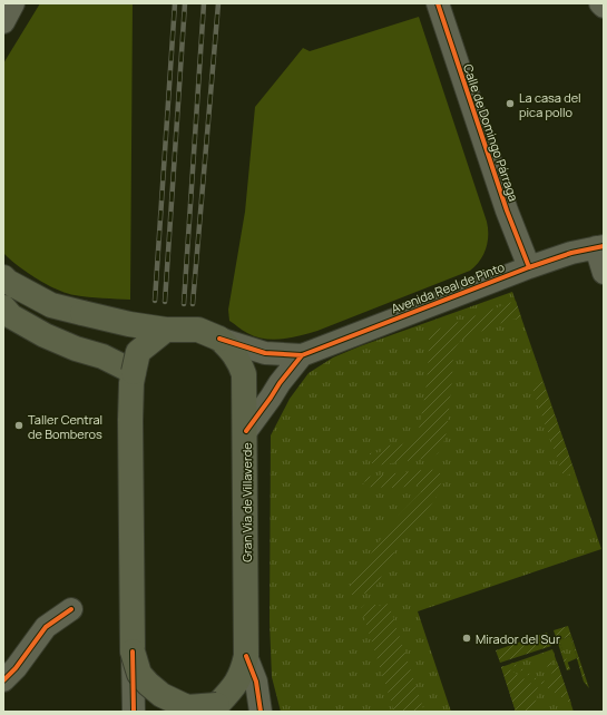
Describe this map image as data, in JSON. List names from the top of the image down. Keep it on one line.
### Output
{"streets":{"main road":["Gran Vía de Villaverde"],"street":["Calle de Domingo Párraga","Avenida Real de Pinto"]},"crossings":[["Calle de Domingo Párraga","Avenida Real de Pinto"],["Avenida Real de Pinto","Gran Vía de Villaverde"]],"places":["La casa del pica pollo","Taller Central de Bomberos","Mirador del Sur"]}
